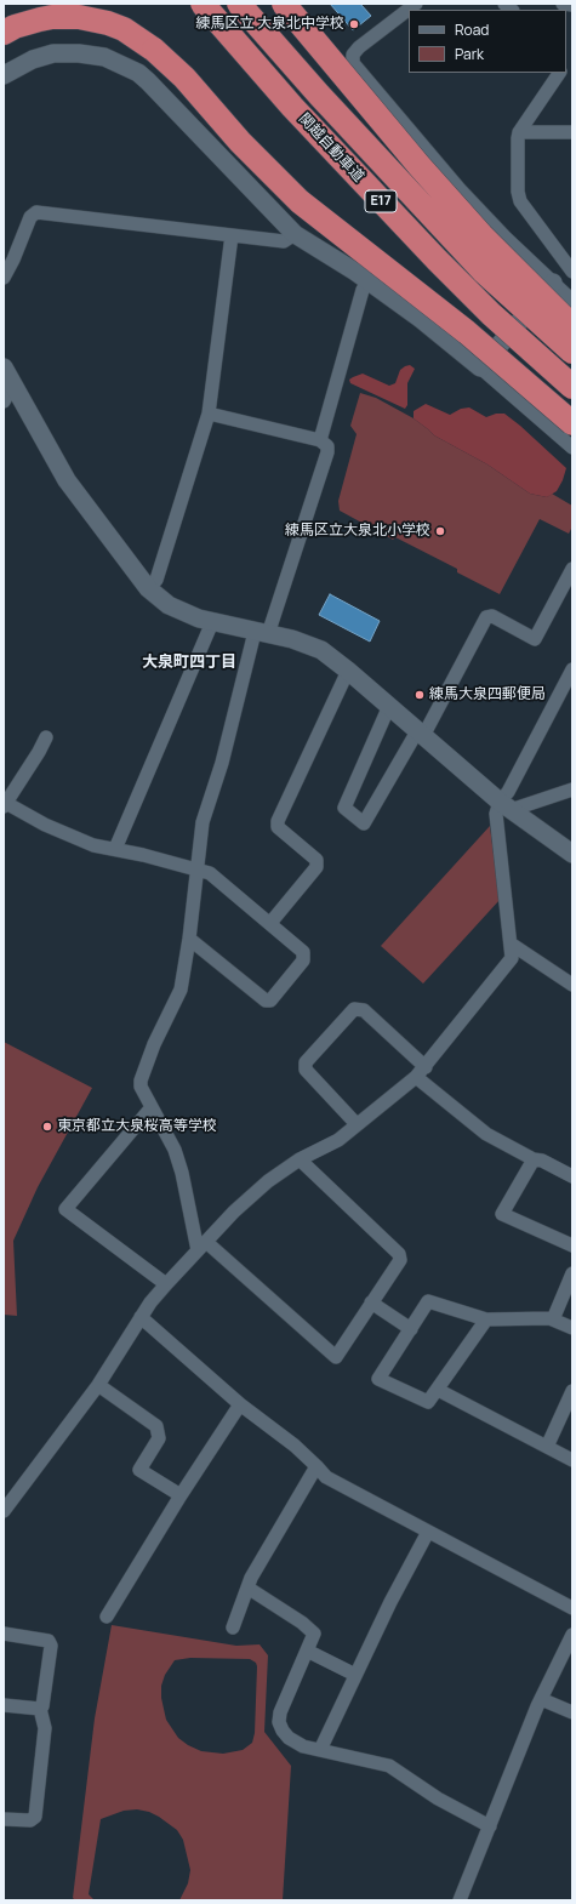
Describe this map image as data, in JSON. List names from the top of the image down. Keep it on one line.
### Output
{"streets":{"highway":["関越自動車道","E17"]},"districts":["大泉町四丁目"],"places":["練馬区立 大泉北中学校","練馬区立大泉北小学校","練馬大泉四郵便局","東京都立大泉桜高等学校"],"legend":["Road","Park"]}
